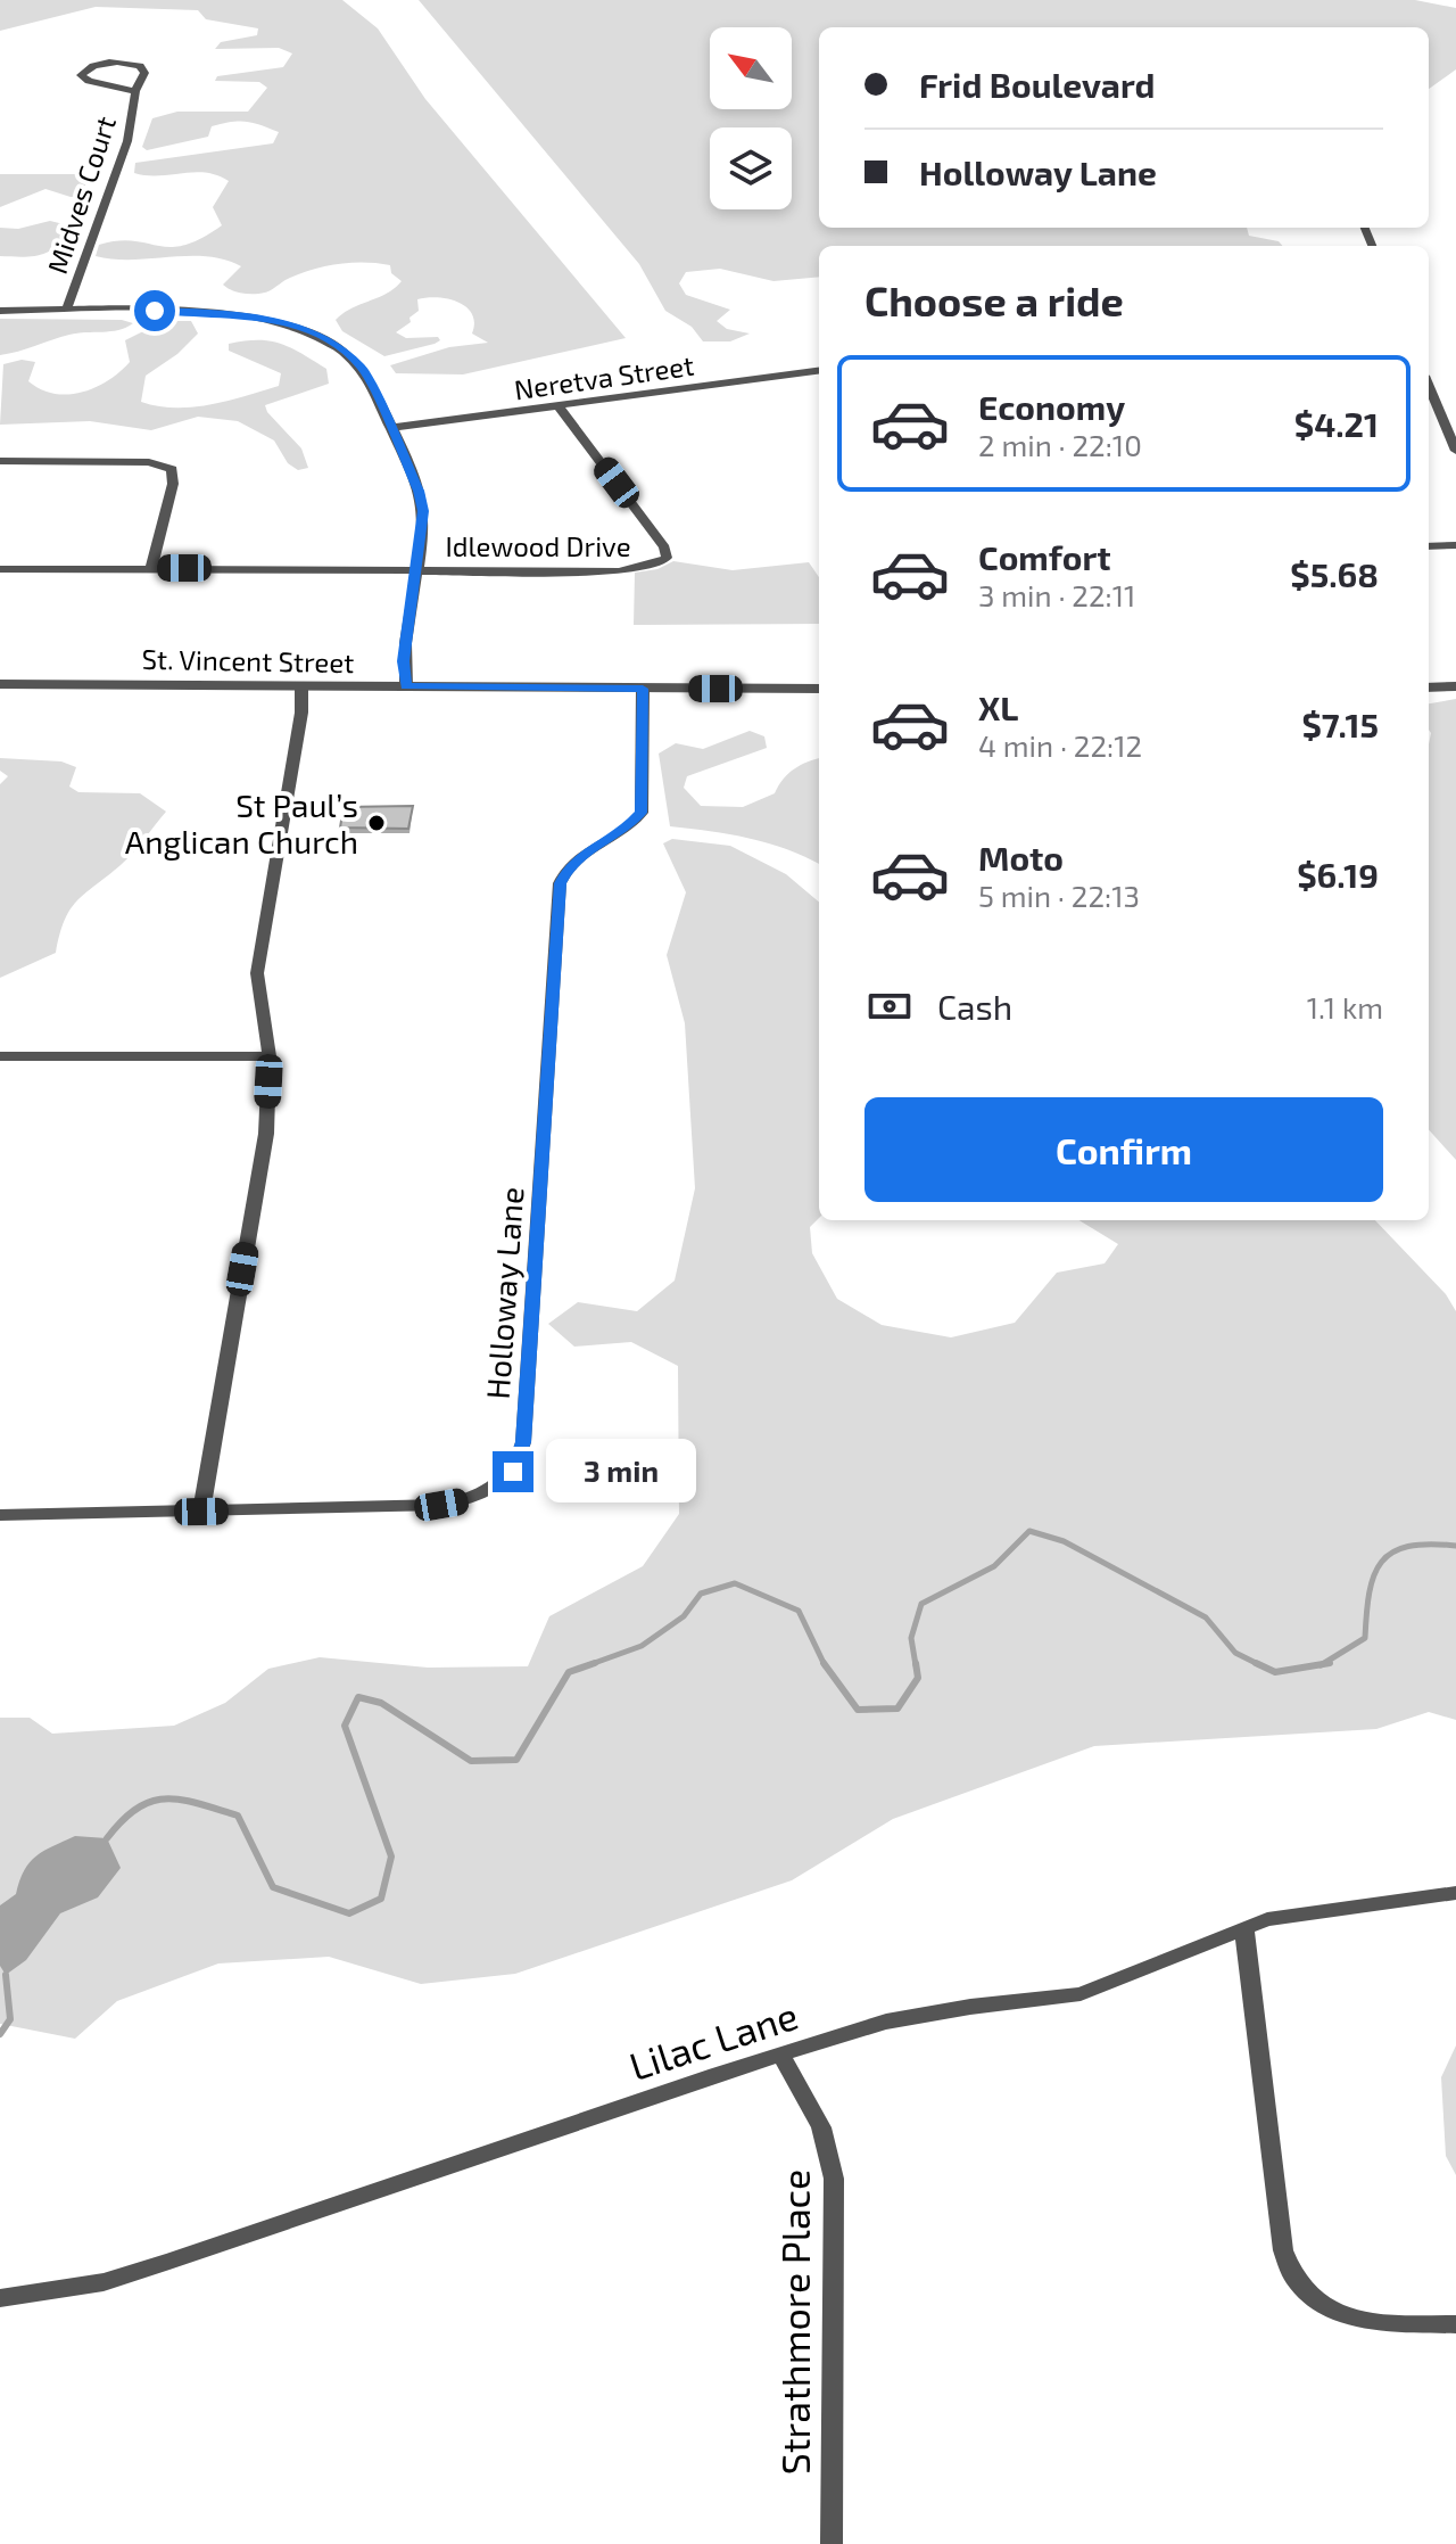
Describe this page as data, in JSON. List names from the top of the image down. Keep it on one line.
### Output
{"streets":{"street":["Midves Court","Neretva Street","Idlewood Drive","St. Vincent Street","Holloway Lane","Lilac Lane","Strathmore Place"]},"crossings":[["Neretva Street","Idlewood Drive"],["St. Vincent Street","Holloway Lane"],["Lilac Lane","Strathmore Place"]],"places":["St Paul’s Anglican Church"],"north":"top left","page":{"banner":["Frid Boulevard","Holloway Lane"],"heading":"Choose a ride","list":[{"name":"Economy","note":"2 min · 22:10","value":"$4.21"},{"name":"Comfort","note":"3 min · 22:11","value":"$5.68"},{"name":"XL","note":"4 min · 22:12","value":"$7.15"},{"name":"Moto","note":"5 min · 22:13","value":"$6.19"}],"pay":["Cash","1.1 km"],"buttons":"Confirm","bubble":"3 min"}}
